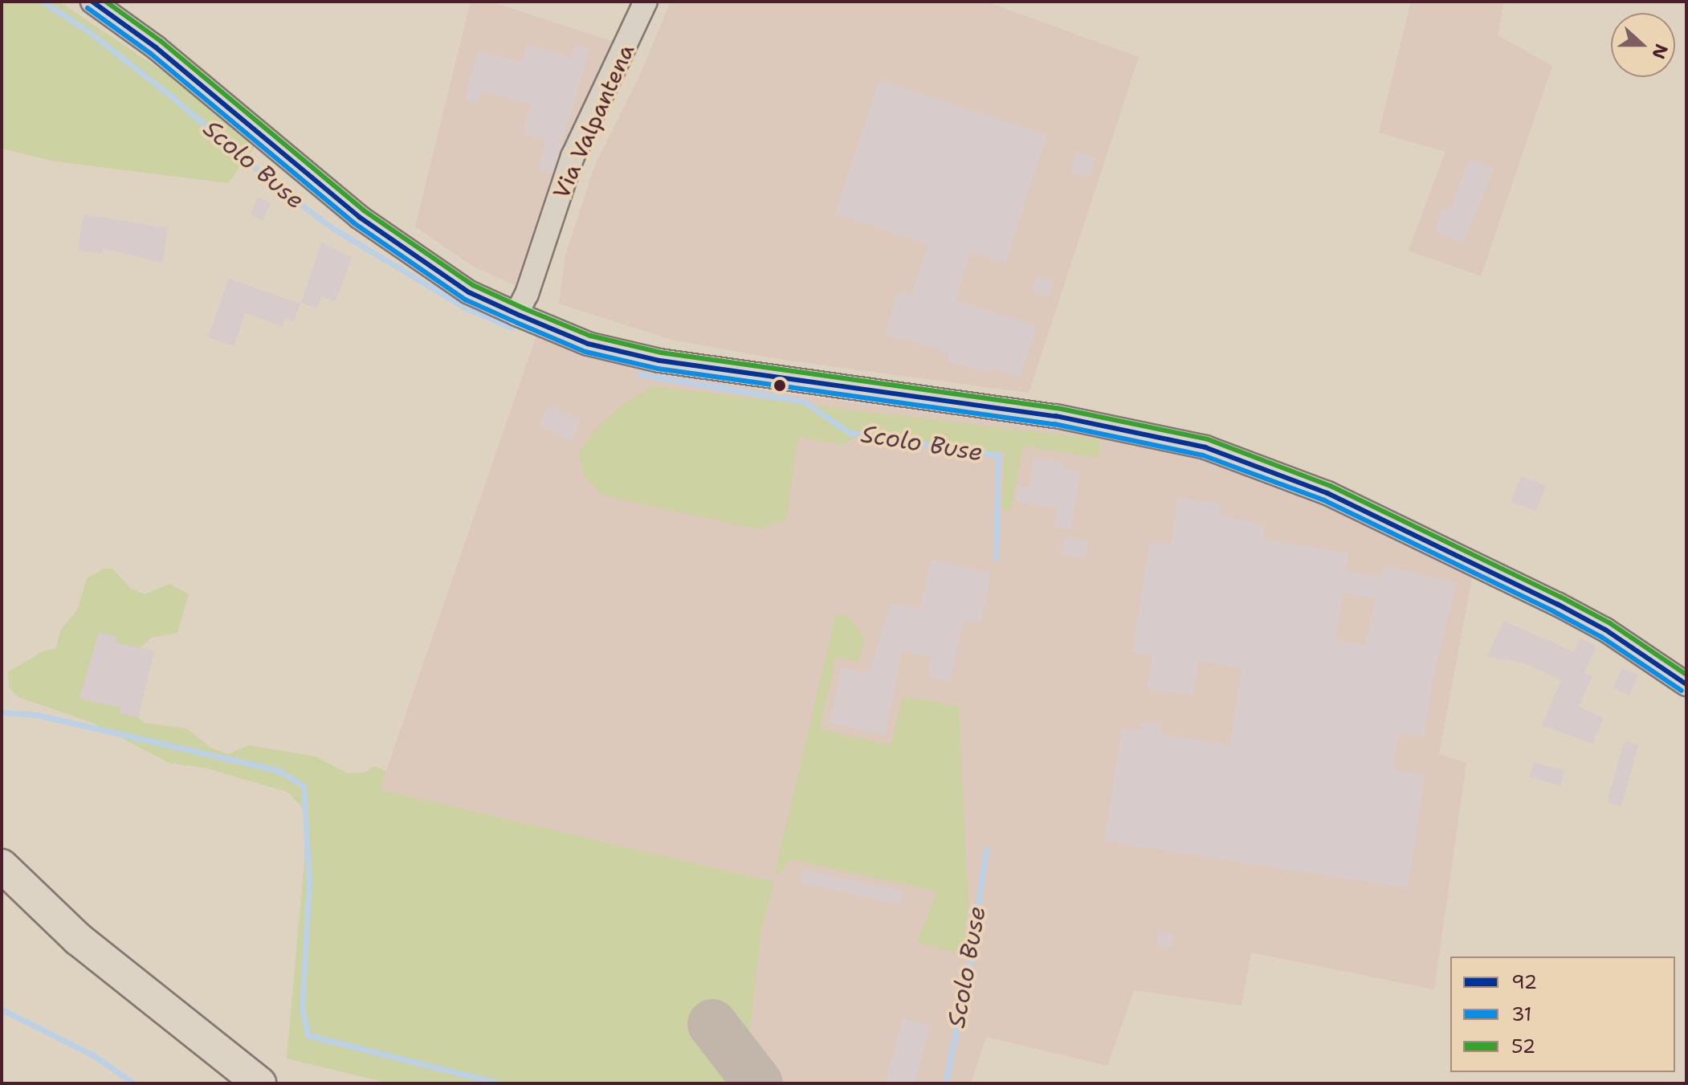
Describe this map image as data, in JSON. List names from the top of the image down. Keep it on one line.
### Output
{"streets":{"street":["Via Valpantena"]},"water":["Scolo Buse"],"lines":["transit line 92","transit line 52","transit line 31"],"legend":["92","31","52"],"north":"right"}
